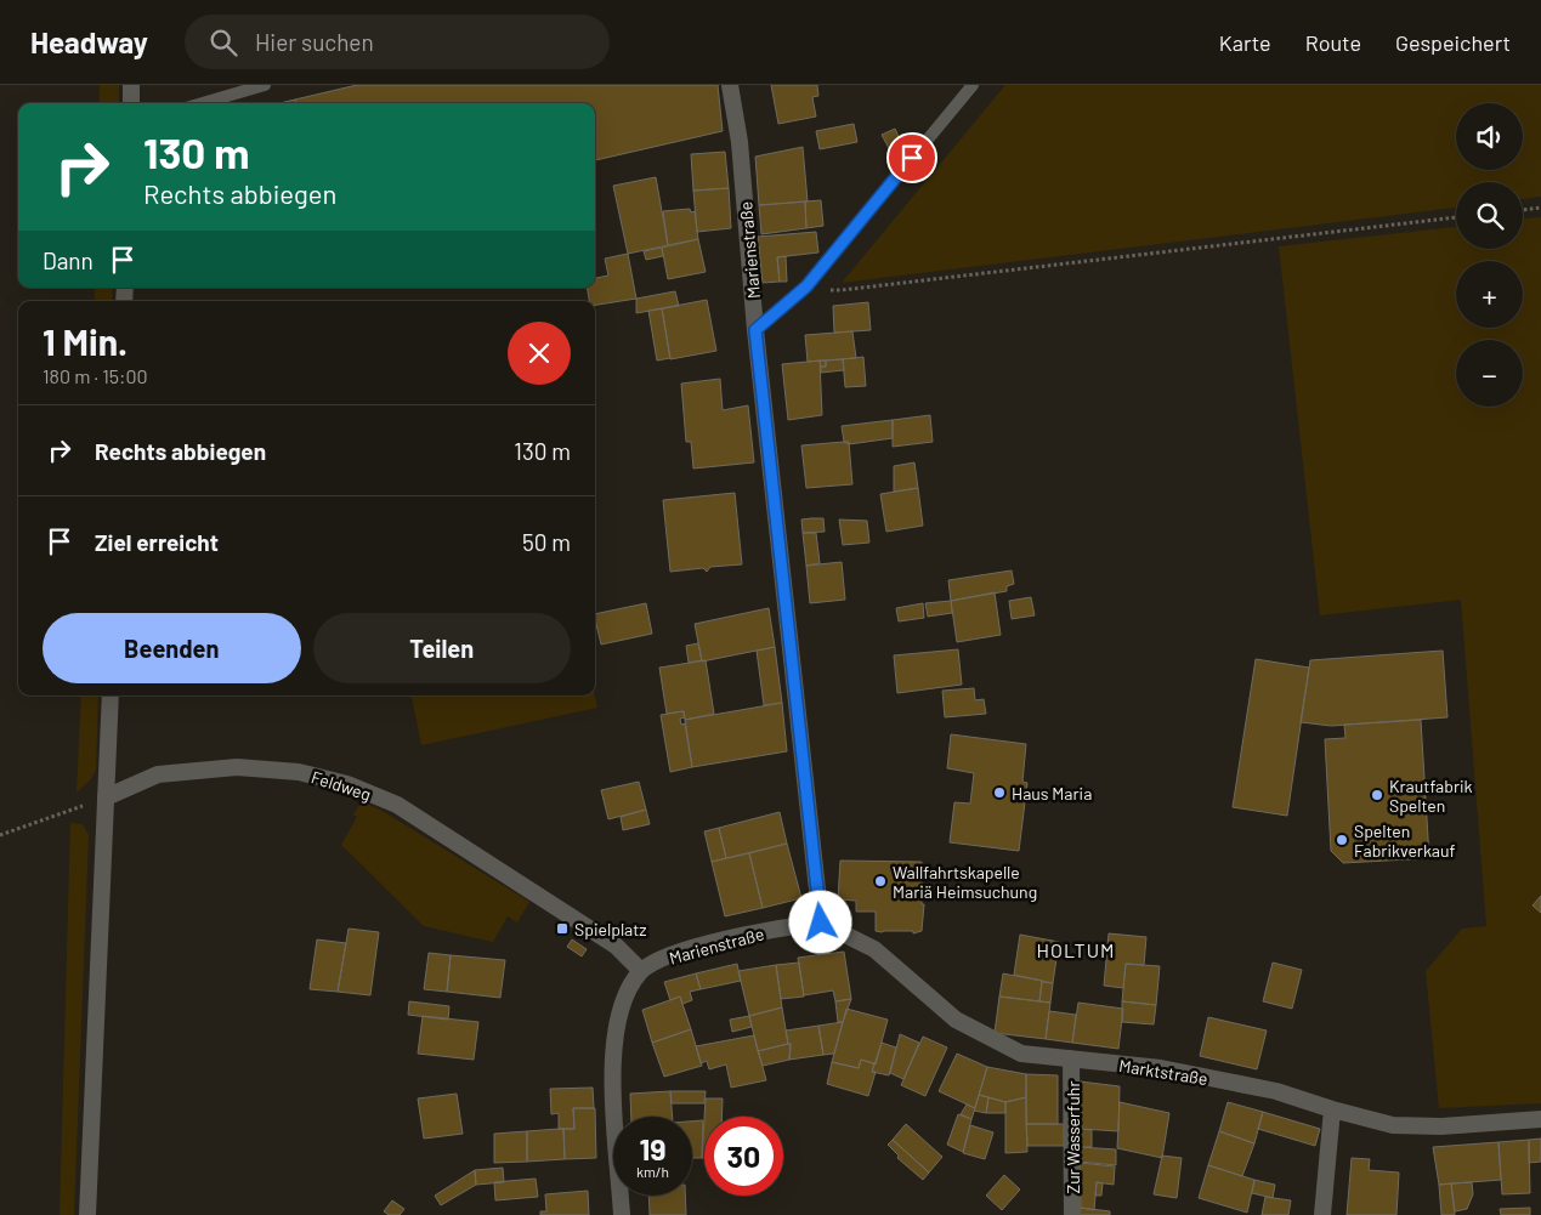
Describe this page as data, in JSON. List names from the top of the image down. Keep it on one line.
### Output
{"streets":{"street":["Marienstraße","Feldweg","Marktstraße","Zur Wasserfuhr"]},"crossings":[["Marienstraße","Feldweg"],["Marienstraße","Marktstraße"],["Marktstraße","Zur Wasserfuhr"]],"districts":["HOLTUM"],"places":{"other":["Haus Maria","Krautfabrik Spelten","Spelten Fabrikverkauf","Wallfahrtskapelle Mariä Heimsuchung"],"transit":["Spielplatz"]},"page":{"header":"Headway","search":"Hier suchen","nav":["Karte","Route","Gespeichert"],"map_buttons":["+","−"],"turn":["130 m","Rechts abbiegen"],"then":"Dann","heading":["1 Min.","180 m · 15:00"],"list":[{"name":"Rechts abbiegen","value":"130 m"},{"name":"Ziel erreicht","value":"50 m"}],"buttons":["Beenden","Teilen"],"speed":"19 km/h","limit":"30"}}
